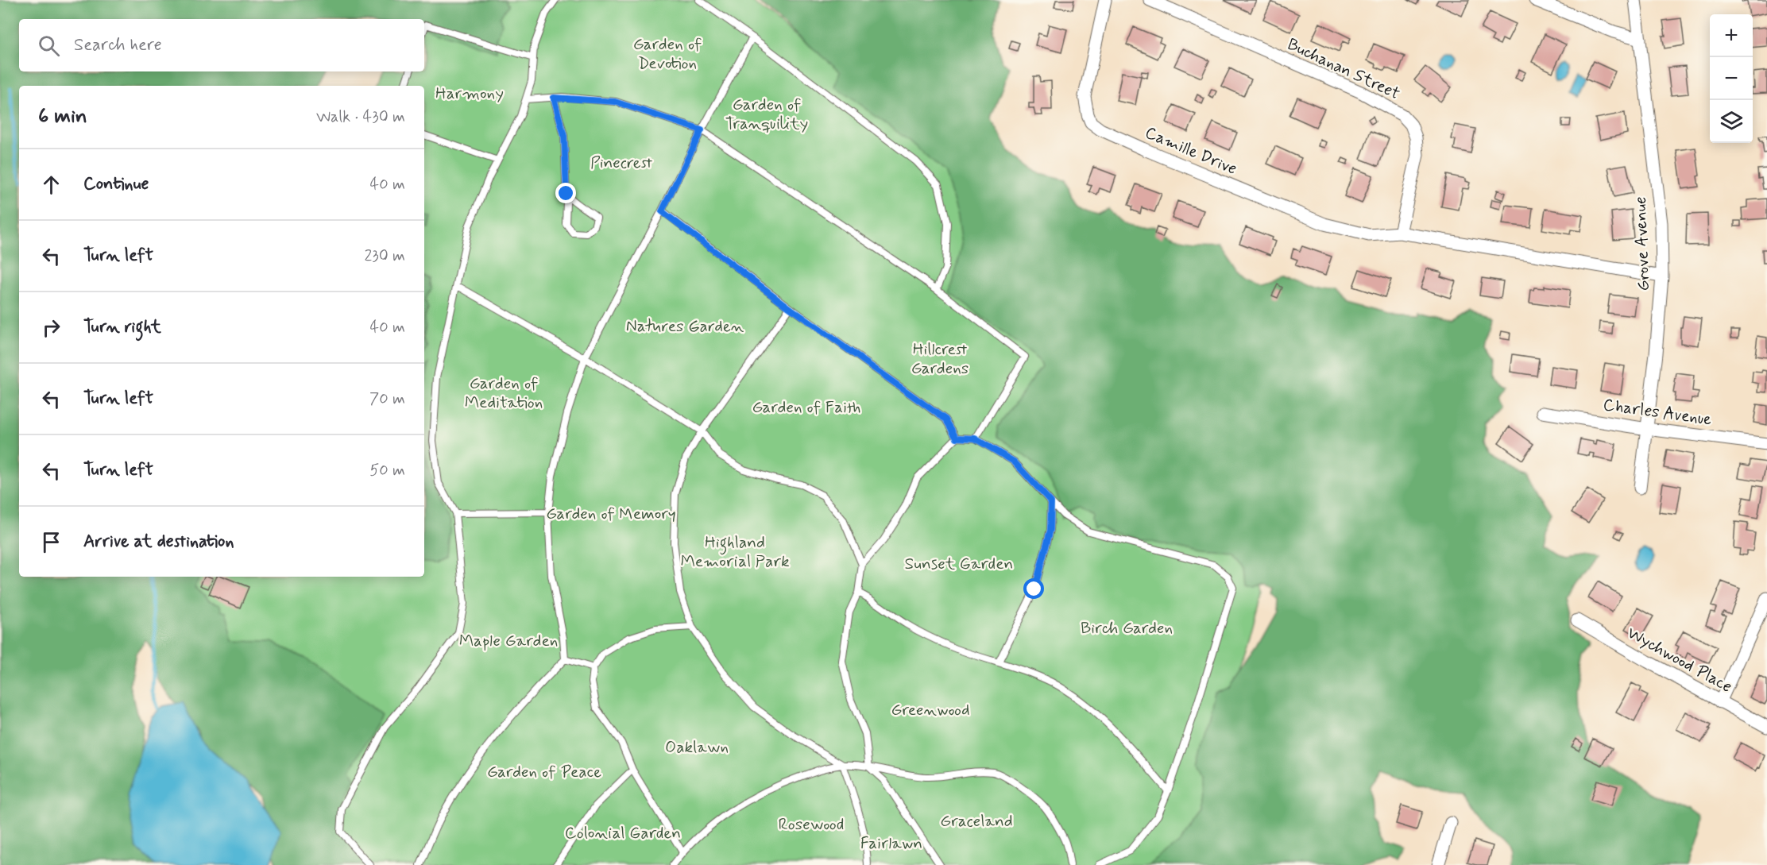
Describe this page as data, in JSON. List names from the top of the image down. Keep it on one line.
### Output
{"streets":{"street":["Buchanan Street","Camille Drive","Grove Avenue","Charles Avenue","Wychwood Place"]},"crossings":[["Buchanan Street","Camille Drive"],["Grove Avenue","Charles Avenue"]],"parks":["Garden of Devotion","Harmony","Garden of Tranquility","Pinecrest","Natures Garden","Hillcrest Gardens","Garden of Meditation","Garden of Faith","Garden of Memory","Highland Memorial Park","Sunset Garden","Birch Garden","Maple Garden","Greenwood","Oaklawn","Garden of Peace","Graceland","Rosewood","Colonial Garden","Fairlawn"],"page":{"map_buttons":["+","−"],"search":"Search here","heading":["6 min","Walk · 430 m"],"list":[["Continue","40 m"],["Turn left","230 m"],["Turn right","40 m"],["Turn left","70 m"],["Turn left","50 m"],"Arrive at destination"]}}
